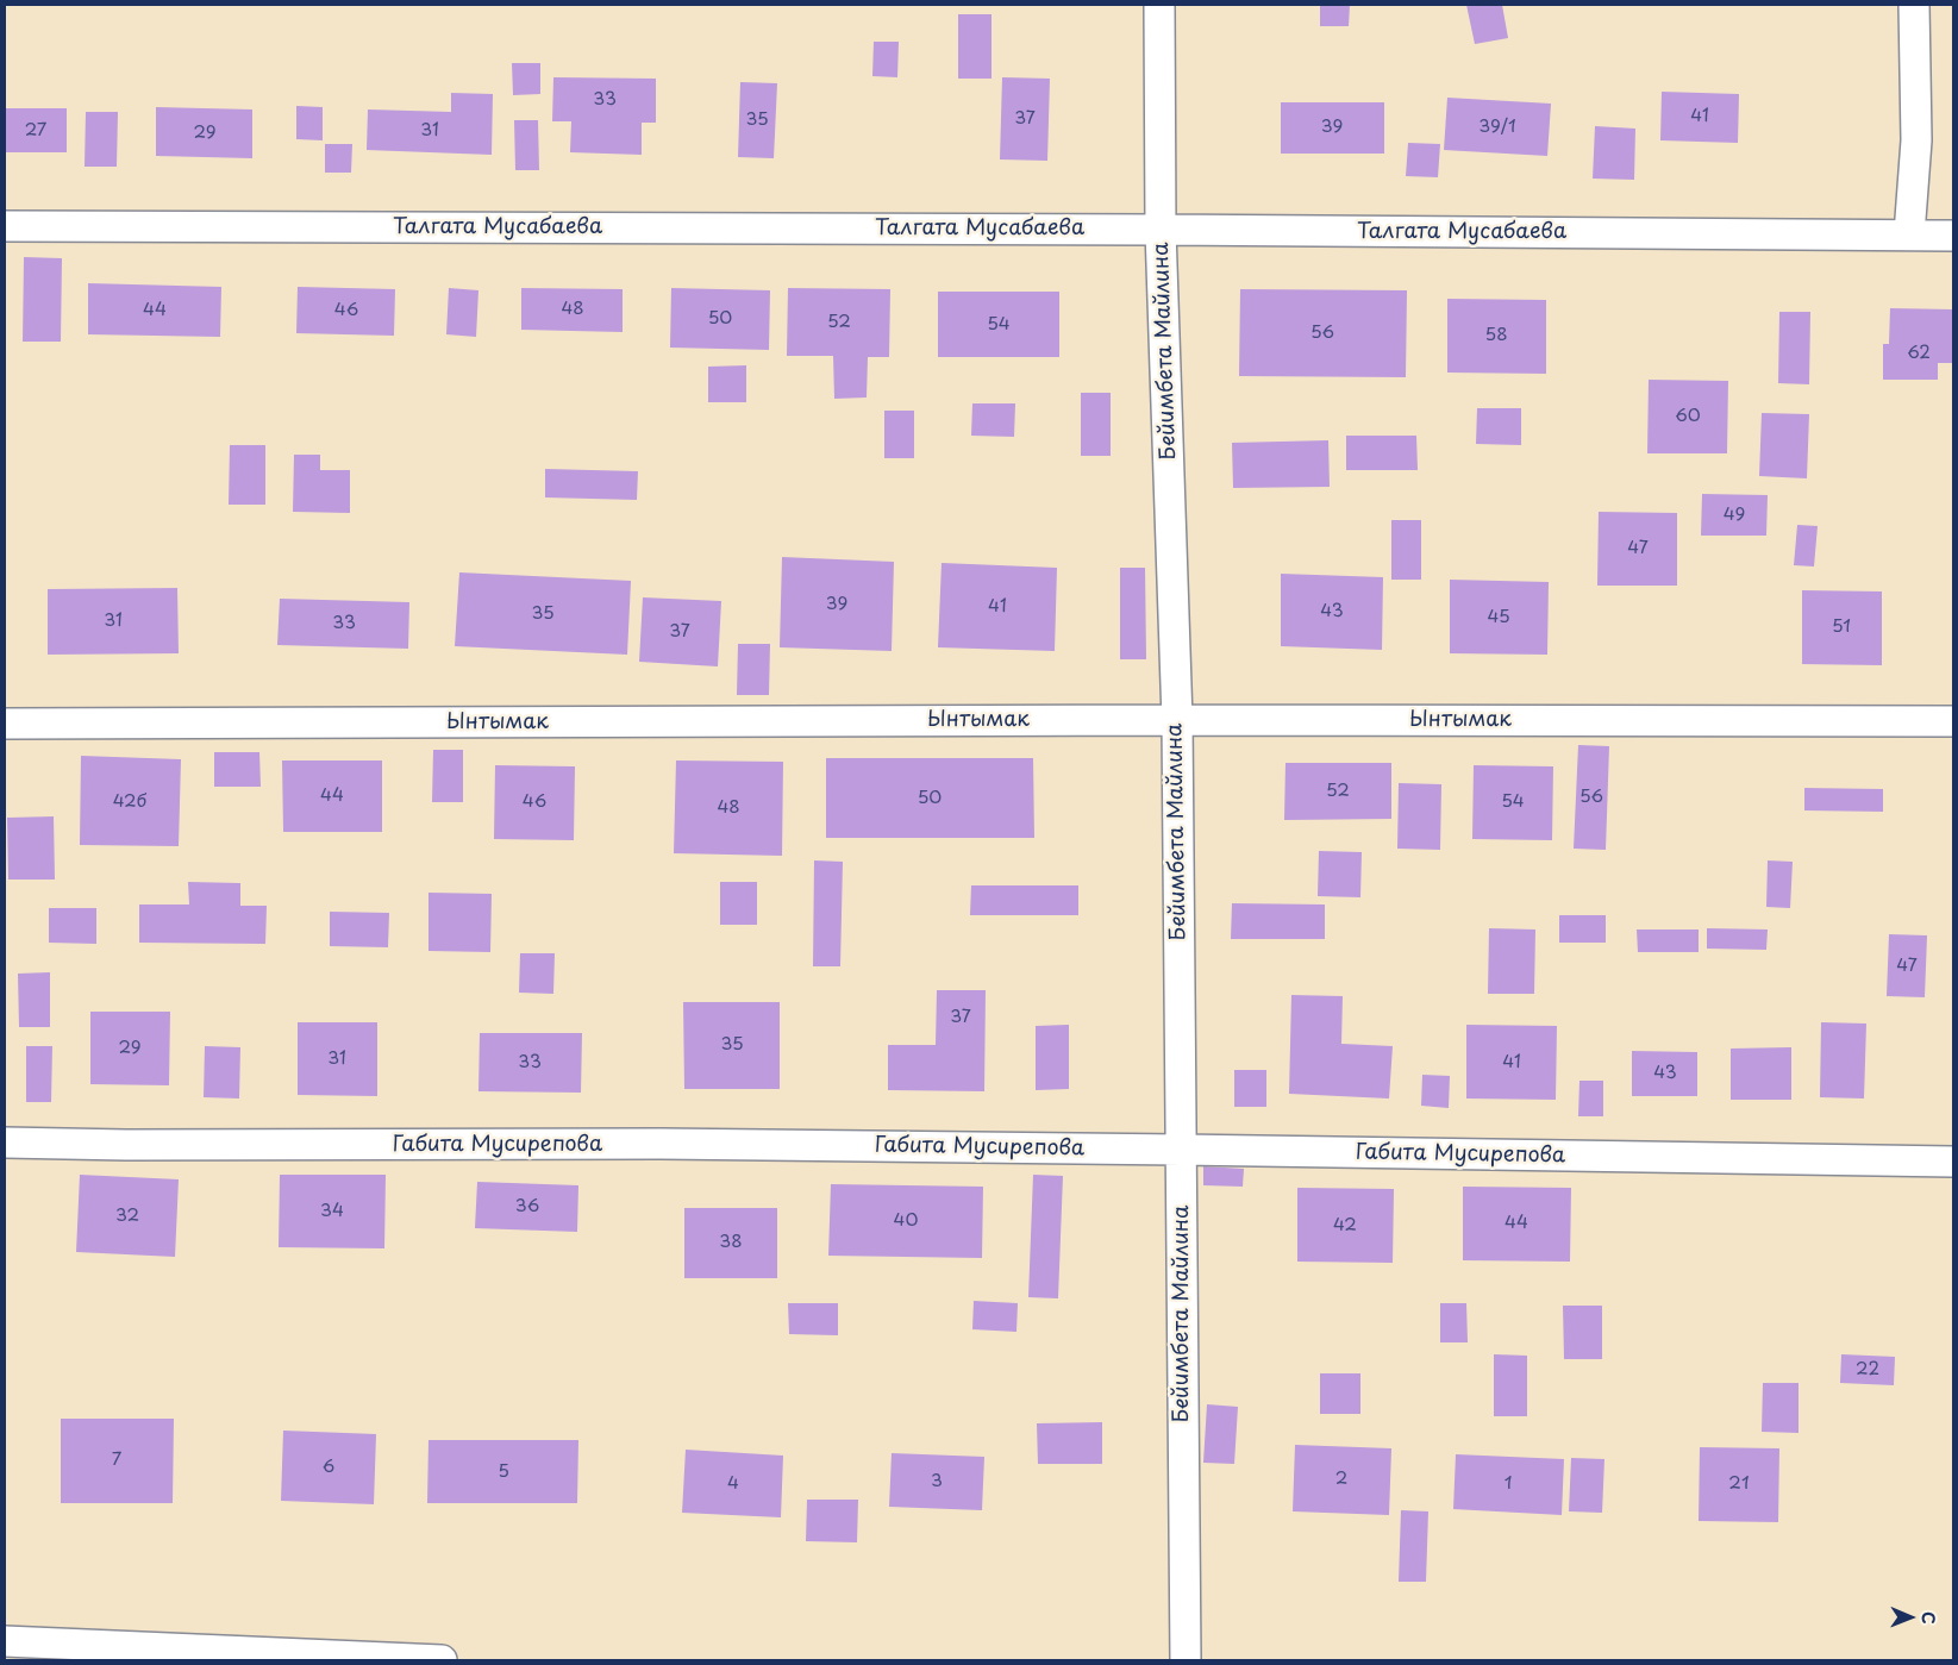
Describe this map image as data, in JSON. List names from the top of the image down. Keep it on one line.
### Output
{"streets":{"street":["Талгата Мусабаева","Бейимбета Майлина","Ынтымак","Габита Мусирепова"]},"crossings":[["Талгата Мусабаева","Бейимбета Майлина"],["Бейимбета Майлина","Ынтымак"],["Бейимбета Майлина","Габита Мусирепова"]],"house_numbers":["33","41","37","35","39","39/1","27","31","29","48","44","46","50","52","54","56","58","62","60","49","47","39","41","43","35","45","31","33","51","37","52","44","56","50","42б","46","54","48","47","37","35","29","31","33","41","43","36","34","32","40","44","42","38","22","7","6","5","2","3","4","1","21"],"north":"right"}
